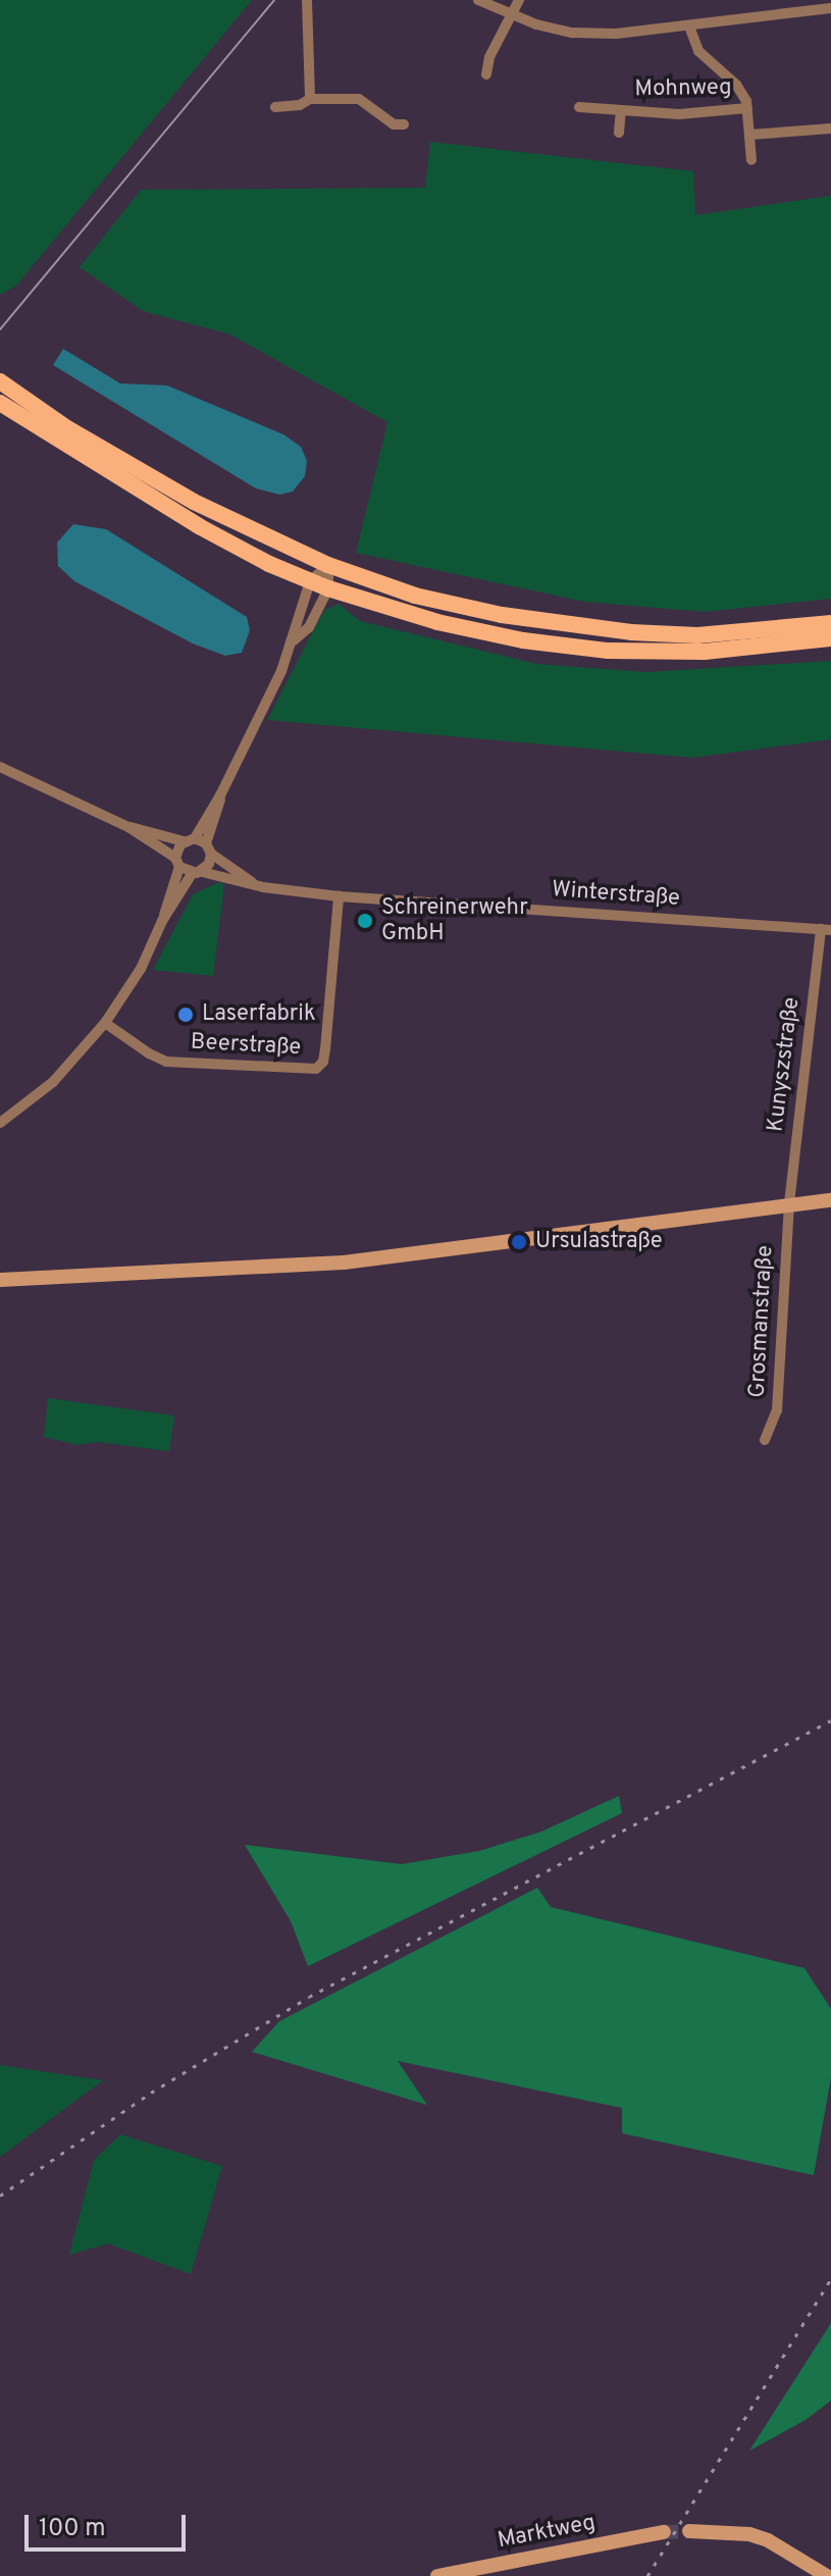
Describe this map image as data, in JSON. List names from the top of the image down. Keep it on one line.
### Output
{"streets":{"street":["Mohnweg","Winterstraße","Beerstraße","Kunyszstraße","Grosmanstraße","Marktweg"]},"crossings":[["Winterstraße","Beerstraße"],["Winterstraße","Kunyszstraße"],["Kunyszstraße","Grosmanstraße"]],"places":["Schreinerwehr GmbH","Laserfabrik","Ursulastraße"],"scale_bar":"100 m"}
